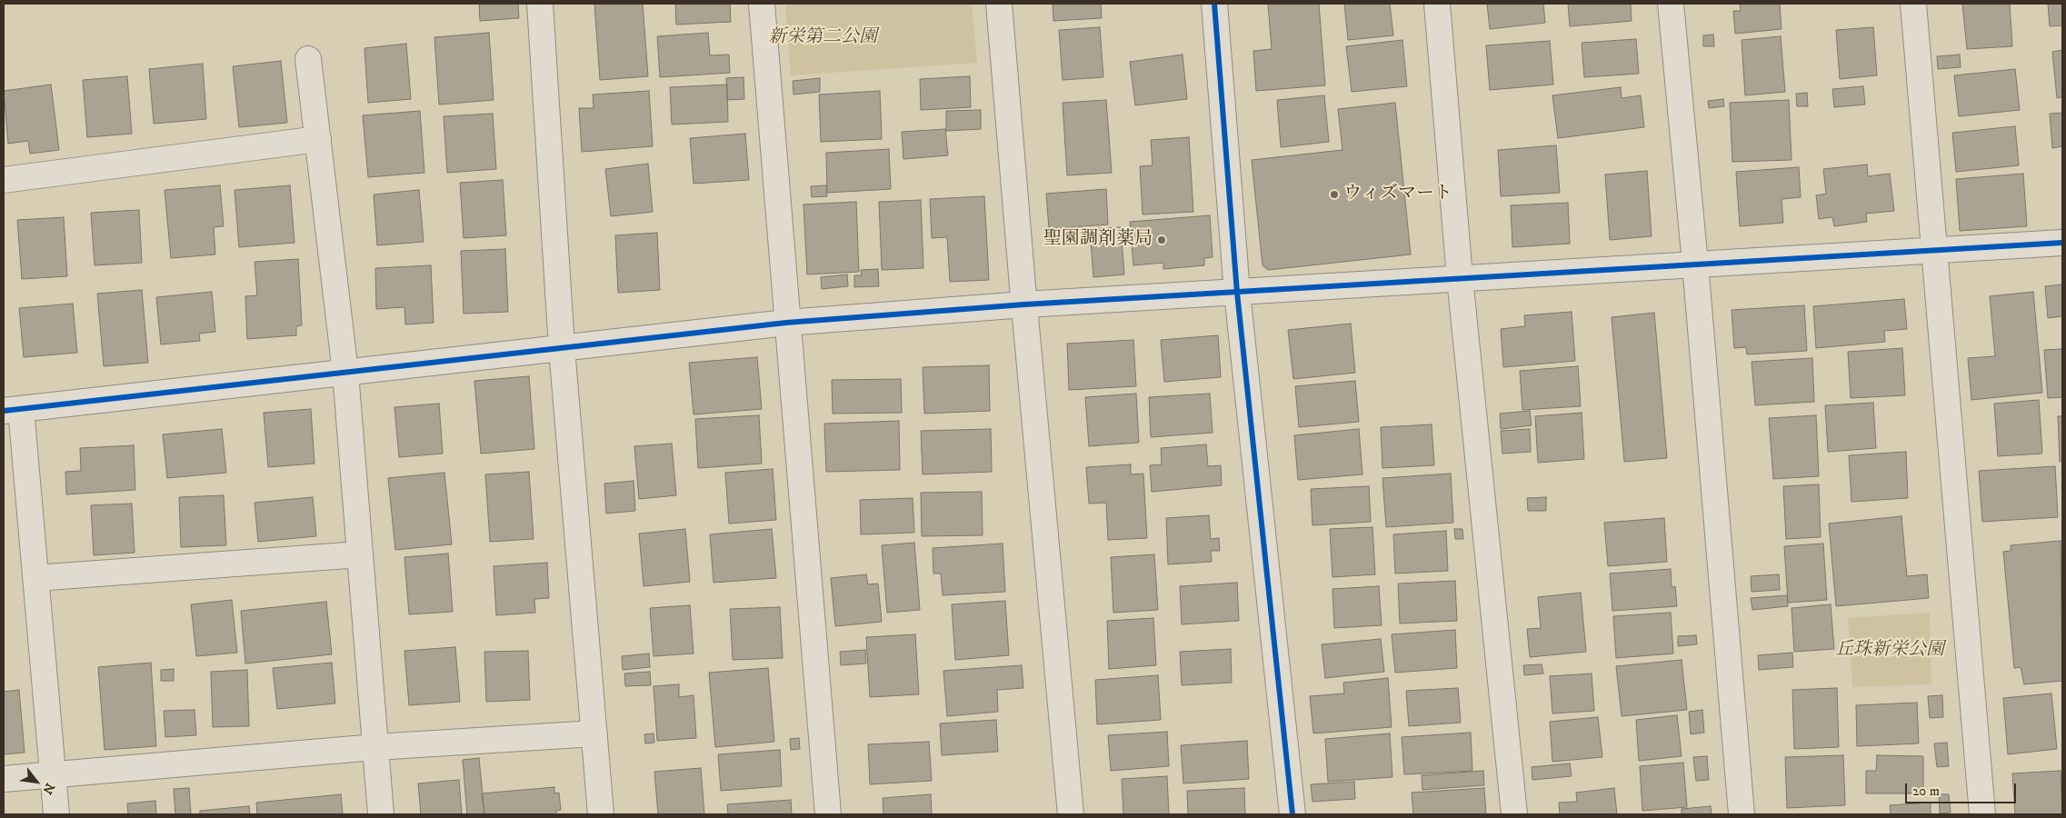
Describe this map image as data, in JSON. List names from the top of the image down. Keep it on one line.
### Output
{"parks":["新栄第二公園","丘珠新栄公園"],"places":["ウィズマート","聖園調剤薬局"],"scale_bar":"20 m","north":"bottom right"}
